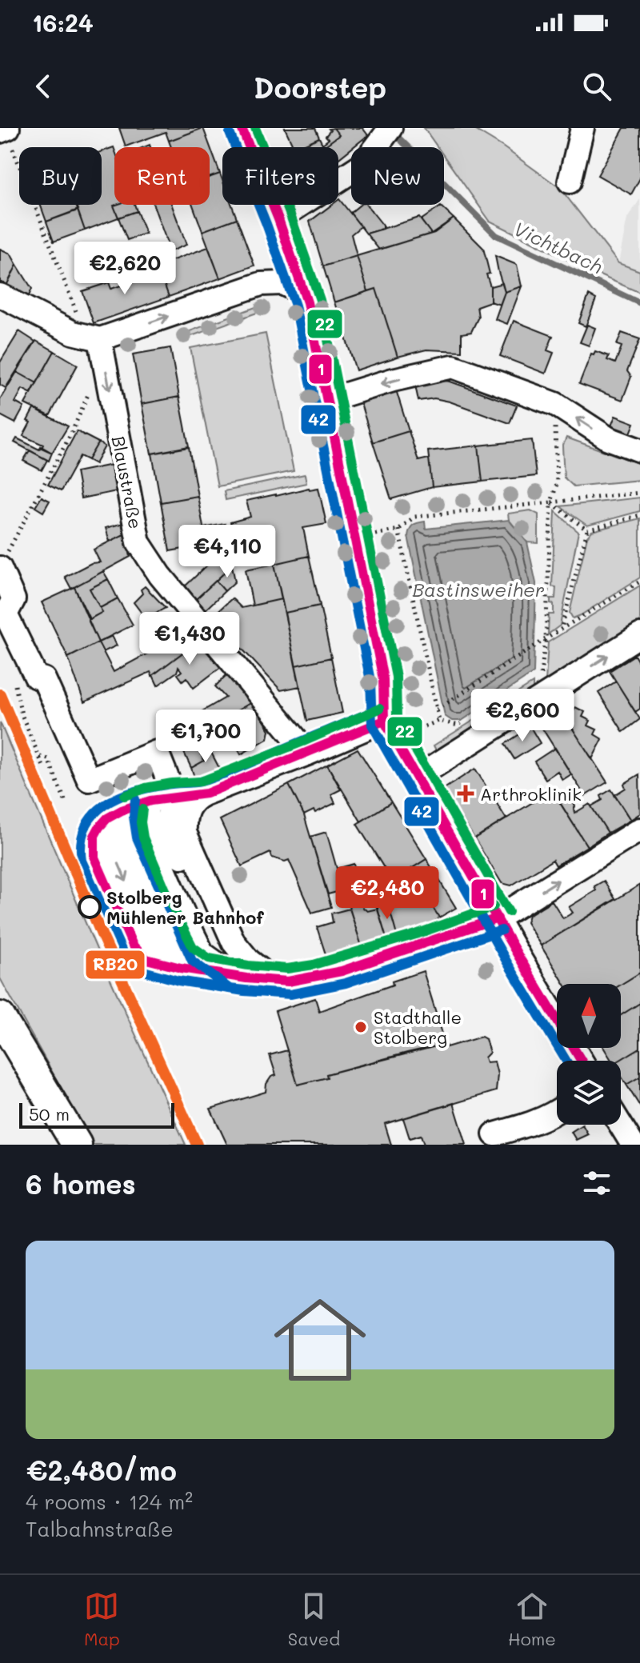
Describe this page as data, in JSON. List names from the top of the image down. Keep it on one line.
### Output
{"streets":{"street":["Blaustraße"]},"water":["Vichtbach","Bastinsweiher"],"places":{"health":["Arthroklinik"],"other":["Stolberg Mühlener Bahnhof","Stadthalle Stolberg"]},"lines":["transit line 1","transit line 22","transit line 42","transit line RB20"],"scale_bar":"50 m","north":"top","page":{"status":"16:24","header":"Doorstep","chip":["Buy","Rent","Filters","New"],"price":["€2,620","€4,110","€1,430","€2,600","€1,700","€2,480"],"scale":"50 m","heading":"6 homes","list":[{"name":"€2,480/mo","note":"4 rooms · 124 m² · Talbahnstraße"}],"tabs":["Map","Saved","Home"]}}
